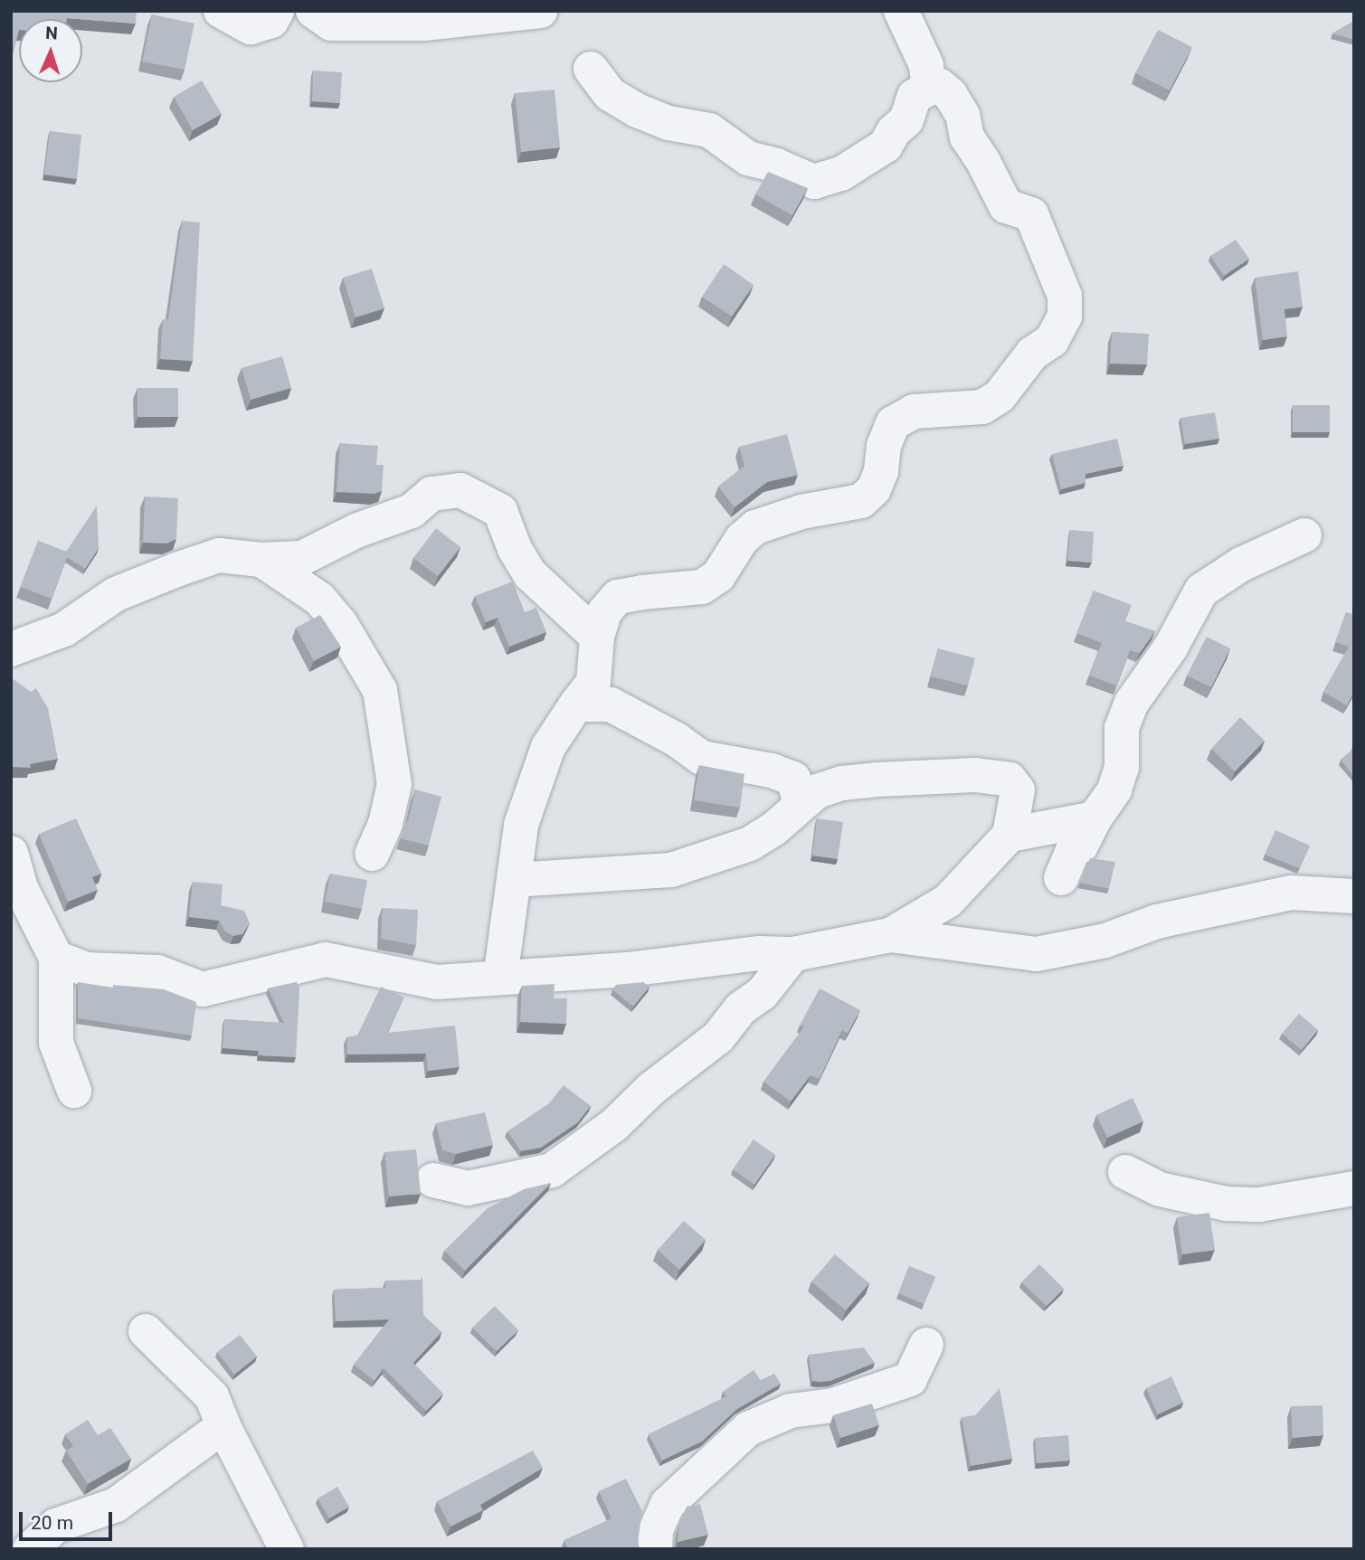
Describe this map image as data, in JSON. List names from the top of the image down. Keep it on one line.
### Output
{"scale_bar":"20 m","north":"top"}
